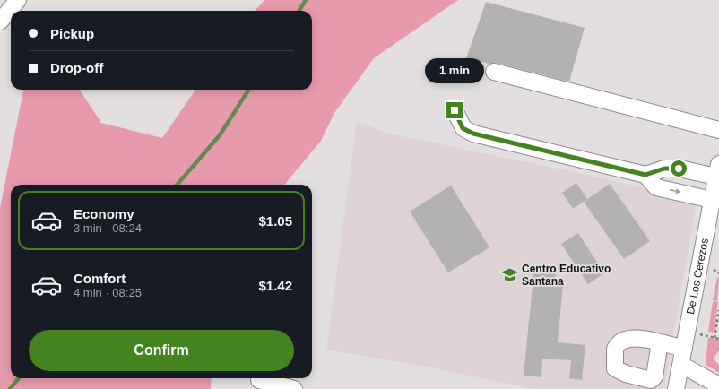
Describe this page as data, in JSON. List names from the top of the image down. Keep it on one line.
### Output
{"streets":{"street":["De Los Cerezos"]},"places":{"school or university":["Centro Educativo Santana"]},"page":{"banner":["Pickup","Drop-off"],"bubble":"1 min","list":[{"name":"Economy","note":"3 min · 08:24","value":"$1.05"},{"name":"Comfort","note":"4 min · 08:25","value":"$1.42"}],"buttons":"Confirm"}}
